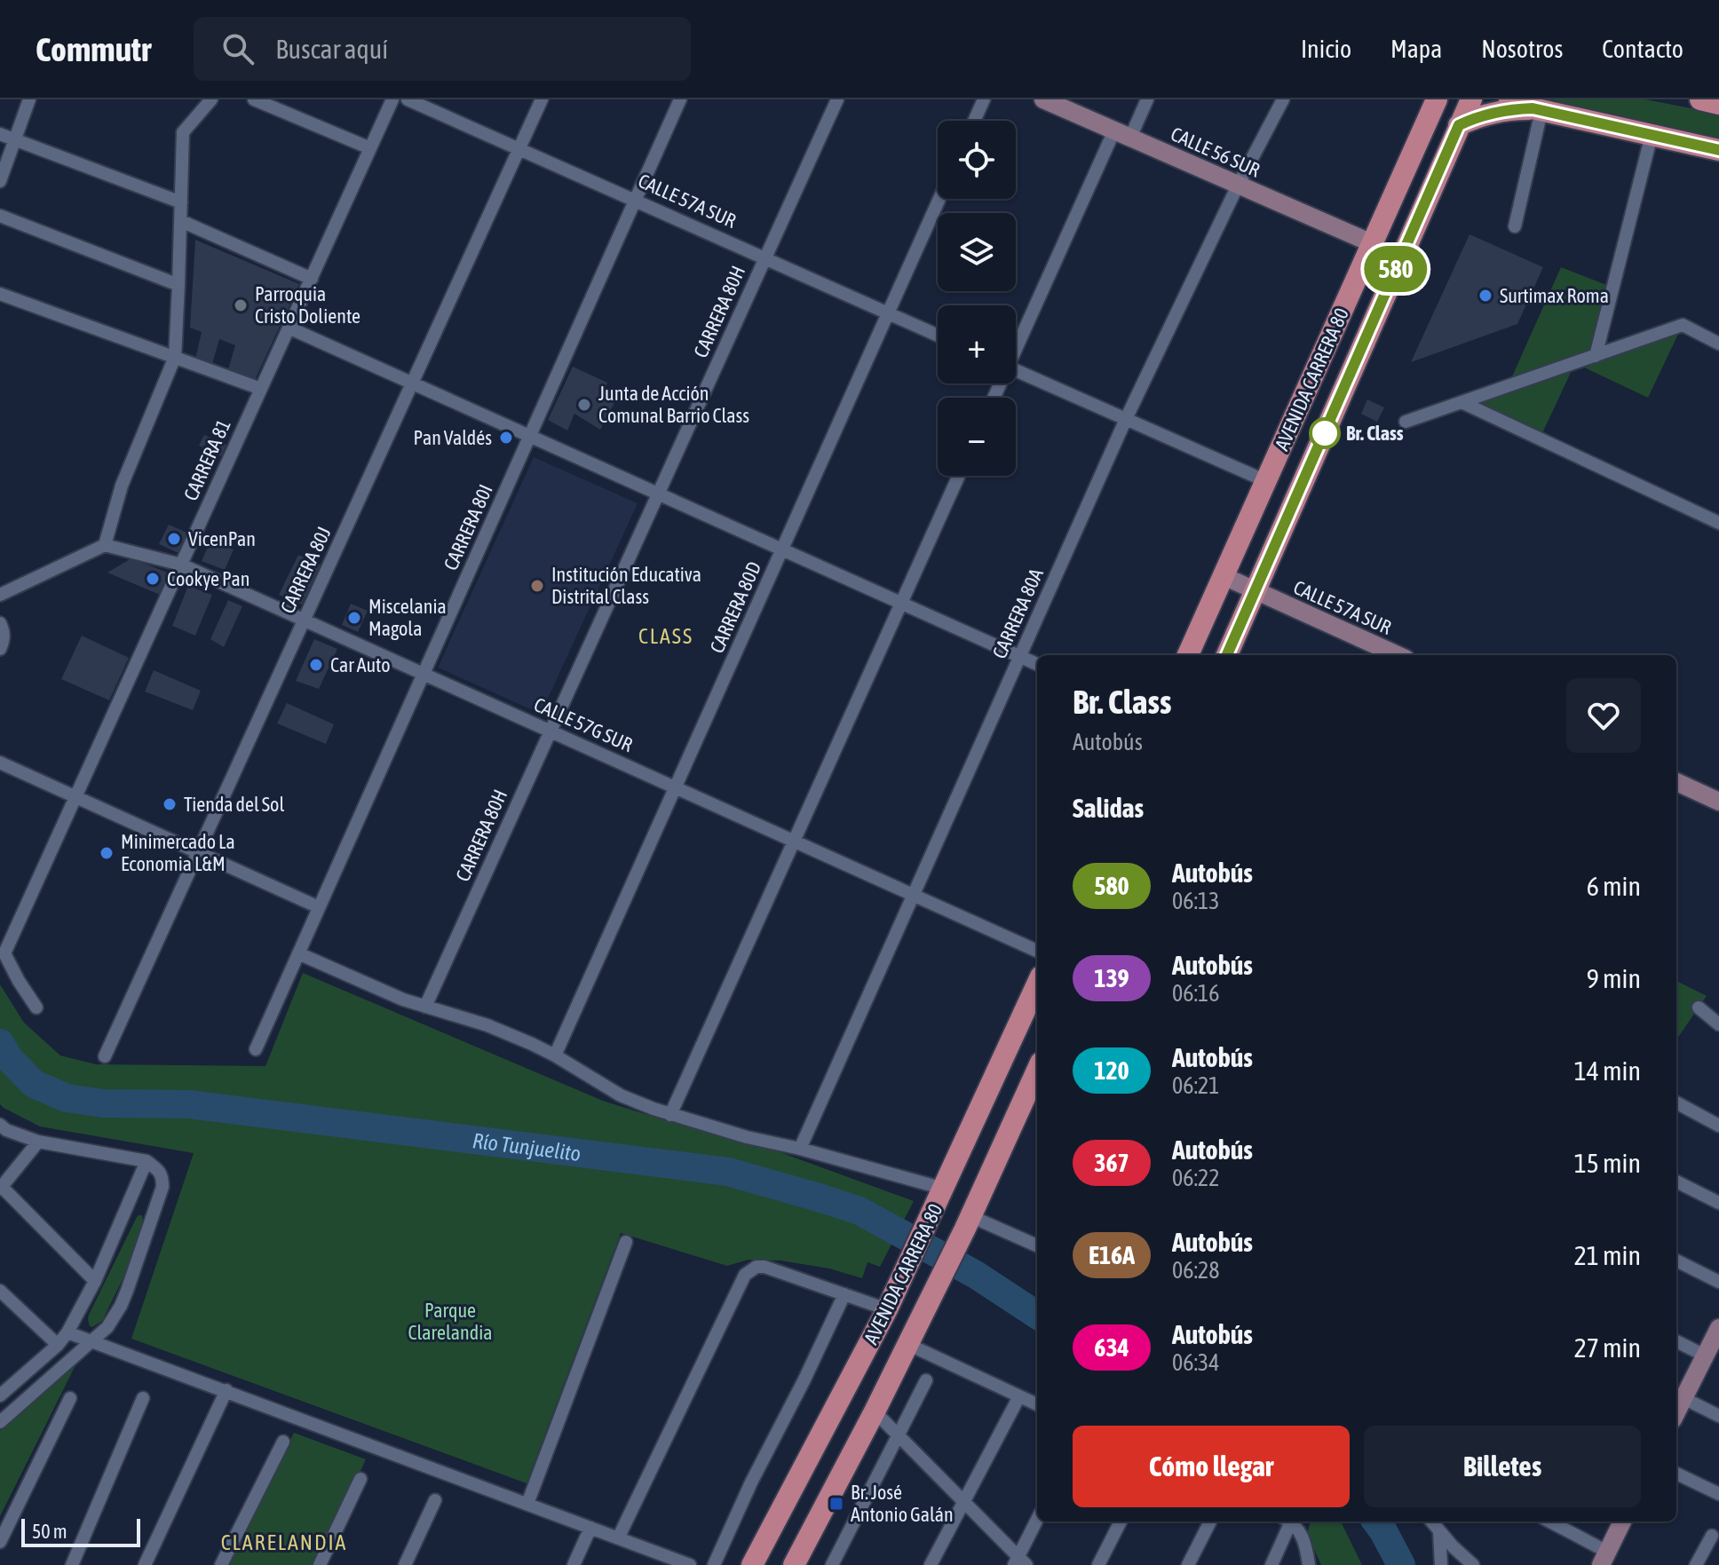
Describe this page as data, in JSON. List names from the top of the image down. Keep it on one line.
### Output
{"streets":{"main road":["AVENIDA CARRERA 80"],"street":["CALLE 56 SUR","CALLE 57A SUR","CARRERA 80H","CARRERA 81","CARRERA 80I","CARRERA 80J","CARRERA 80D","CARRERA 80A","CALLE 57G SUR"]},"crossings":[["CALLE 56 SUR","AVENIDA CARRERA 80"],["CALLE 56 SUR","CARRERA 80A"],["CALLE 57A SUR","CARRERA 80H"],["CALLE 57A SUR","AVENIDA CARRERA 80"],["CALLE 57A SUR","CARRERA 80I"],["CALLE 57A SUR","CARRERA 80J"],["CALLE 57A SUR","CARRERA 80D"],["CARRERA 80H","CALLE 57G SUR"],["CARRERA 81","CALLE 57G SUR"],["CARRERA 80I","CALLE 57G SUR"],["CARRERA 80J","CALLE 57G SUR"],["CARRERA 80D","CALLE 57G SUR"],["CARRERA 80A","CALLE 57G SUR"]],"districts":["CLASS","CLARELANDIA"],"water":["Río Tunjuelito"],"parks":["Parque Clarelandia"],"places":{"other":["Surtimax Roma","Parroquia Cristo Doliente","Junta de Acción Comunal Barrio Class","Br. Class","Pan Valdés","VicenPan","Cookye Pan","Institución Educativa Distrital Class","Miscelania Magola","Car Auto","Tienda del Sol","Minimercado La Economia L&M"],"transit":["Br. José Antonio Galán"]},"lines":["bus line 580"],"scale_bar":"50 m","page":{"header":"Commutr","search":"Buscar aquí","nav":["Inicio","Mapa","Nosotros","Contacto"],"on_map":"580","map_buttons":["+","−"],"heading":[["Br. Class","Autobús"],"Salidas"],"list":[{"mark":"580","name":"Autobús","note":"06:13","value":"6 min"},{"mark":"139","name":"Autobús","note":"06:16","value":"9 min"},{"mark":"120","name":"Autobús","note":"06:21","value":"14 min"},{"mark":"367","name":"Autobús","note":"06:22","value":"15 min"},{"mark":"E16A","name":"Autobús","note":"06:28","value":"21 min"},{"mark":"634","name":"Autobús","note":"06:34","value":"27 min"}],"buttons":["Cómo llegar","Billetes"],"scale":"50 m"}}
